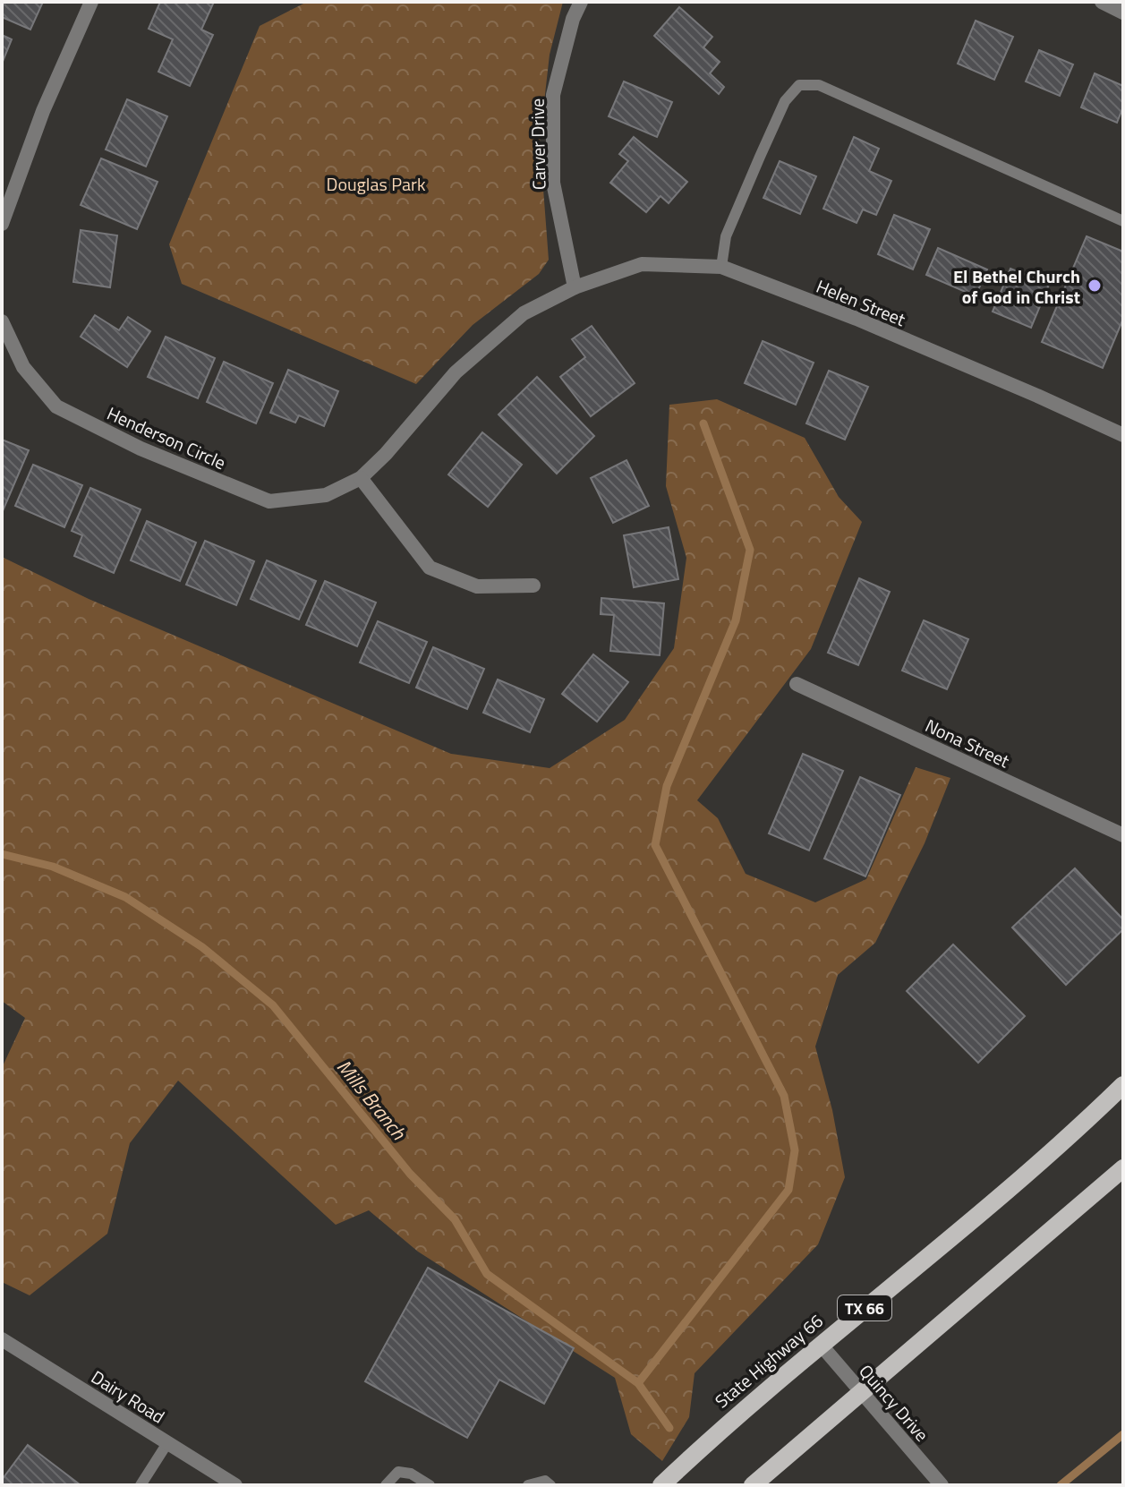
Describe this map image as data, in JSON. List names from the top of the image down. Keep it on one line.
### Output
{"streets":{"main road":["TX 66","State Highway 66"],"street":["Carver Drive","Helen Street","Henderson Circle","Nona Street","Dairy Road","Quincy Drive"]},"crossings":[["Carver Drive","Helen Street"],["Carver Drive","Henderson Circle"],["Helen Street","Henderson Circle"],["State Highway 66","Quincy Drive"]],"water":["Mills Branch"],"parks":["Douglas Park"],"places":["El Bethel Church of God in Christ"]}
